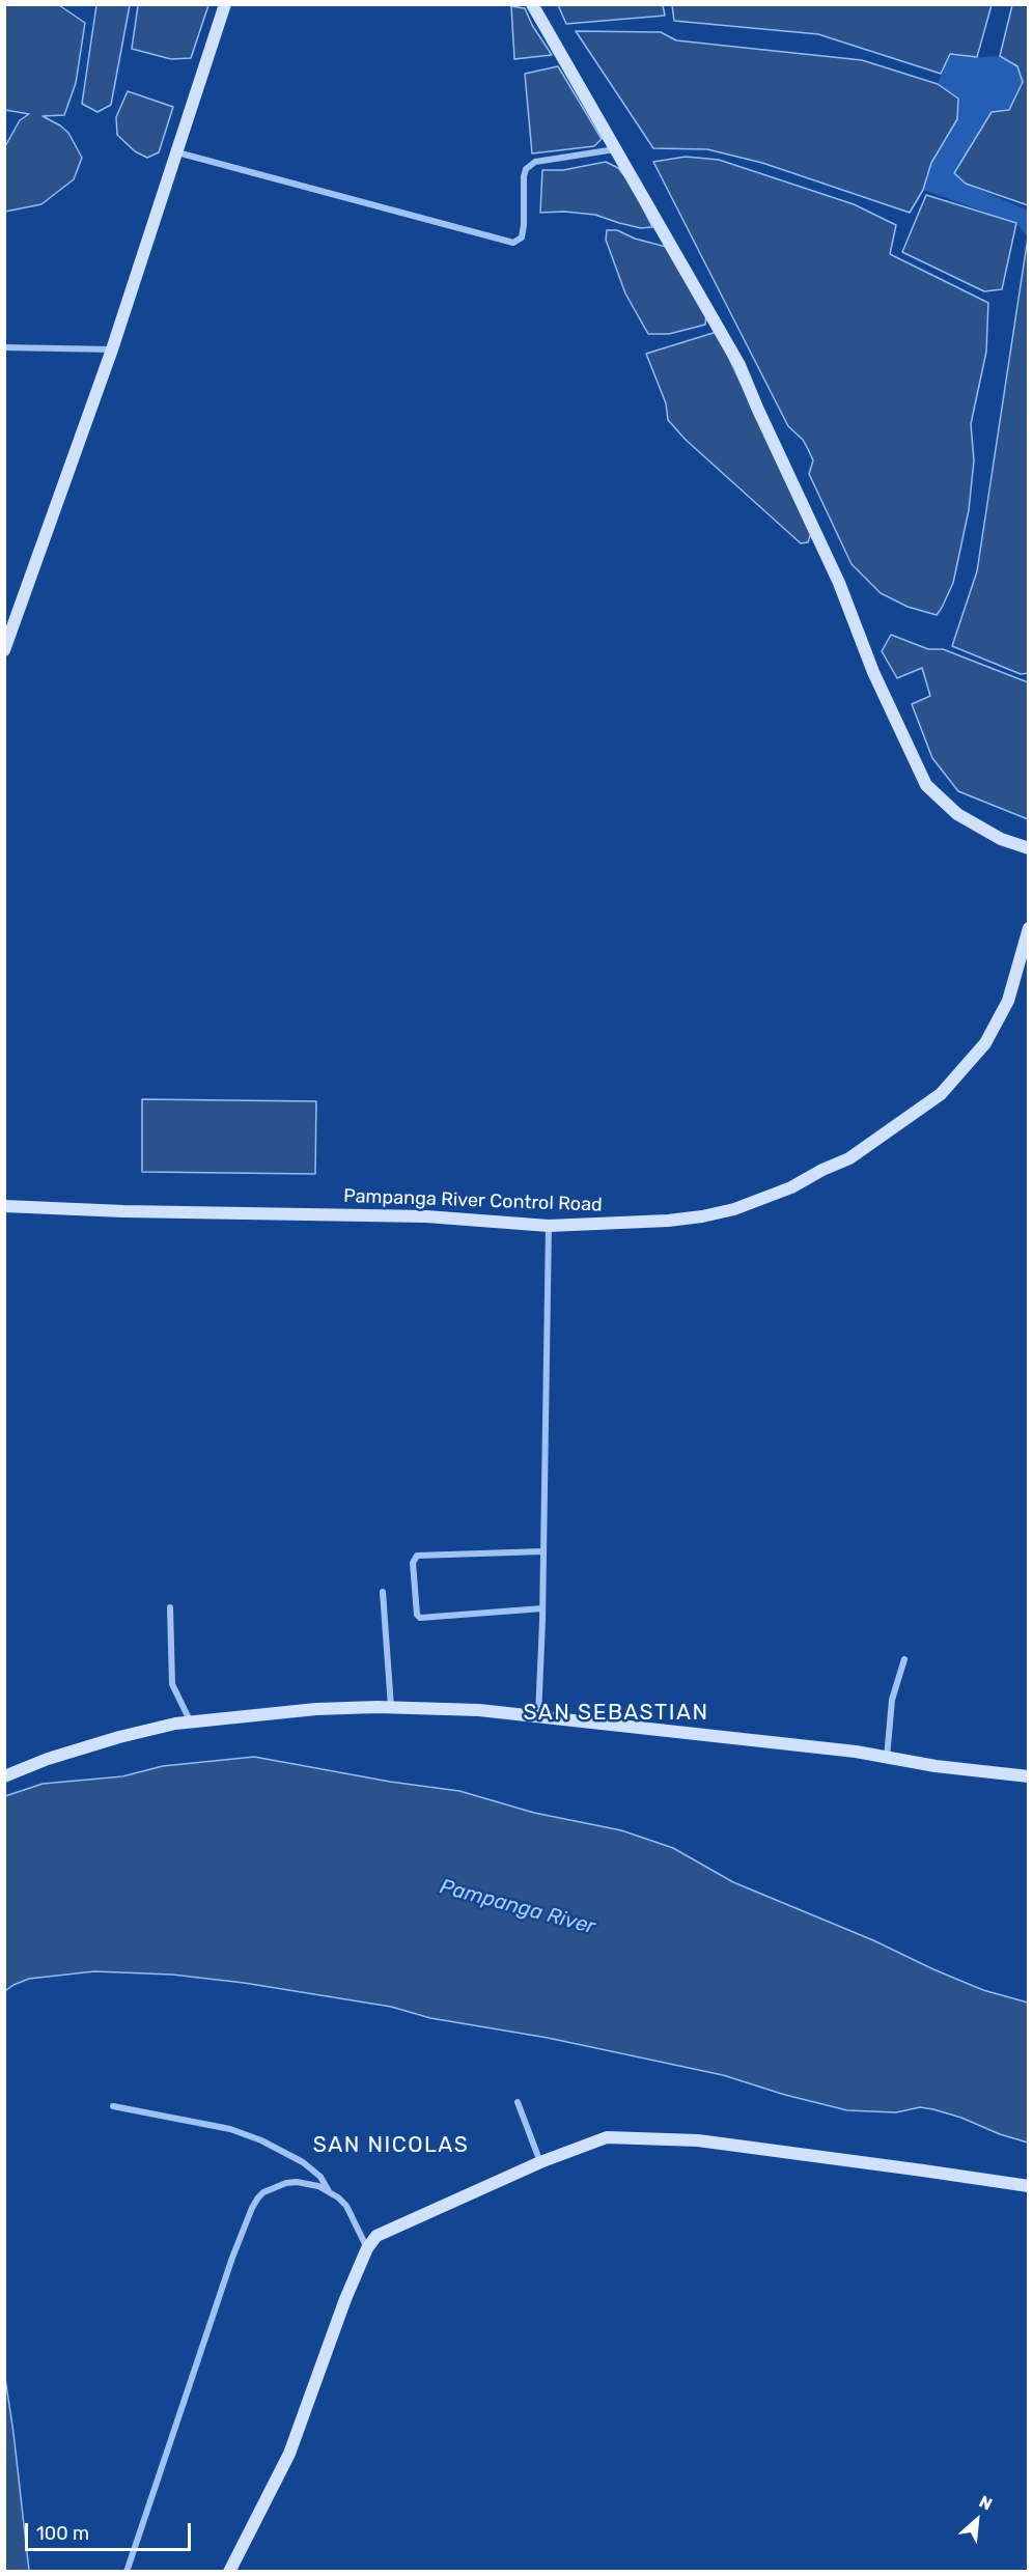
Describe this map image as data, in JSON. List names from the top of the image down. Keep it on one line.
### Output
{"streets":{"street":["Pampanga River Control Road"]},"districts":["SAN SEBASTIAN","SAN NICOLAS"],"water":["Pampanga River"],"scale_bar":"100 m","north":"top right"}
